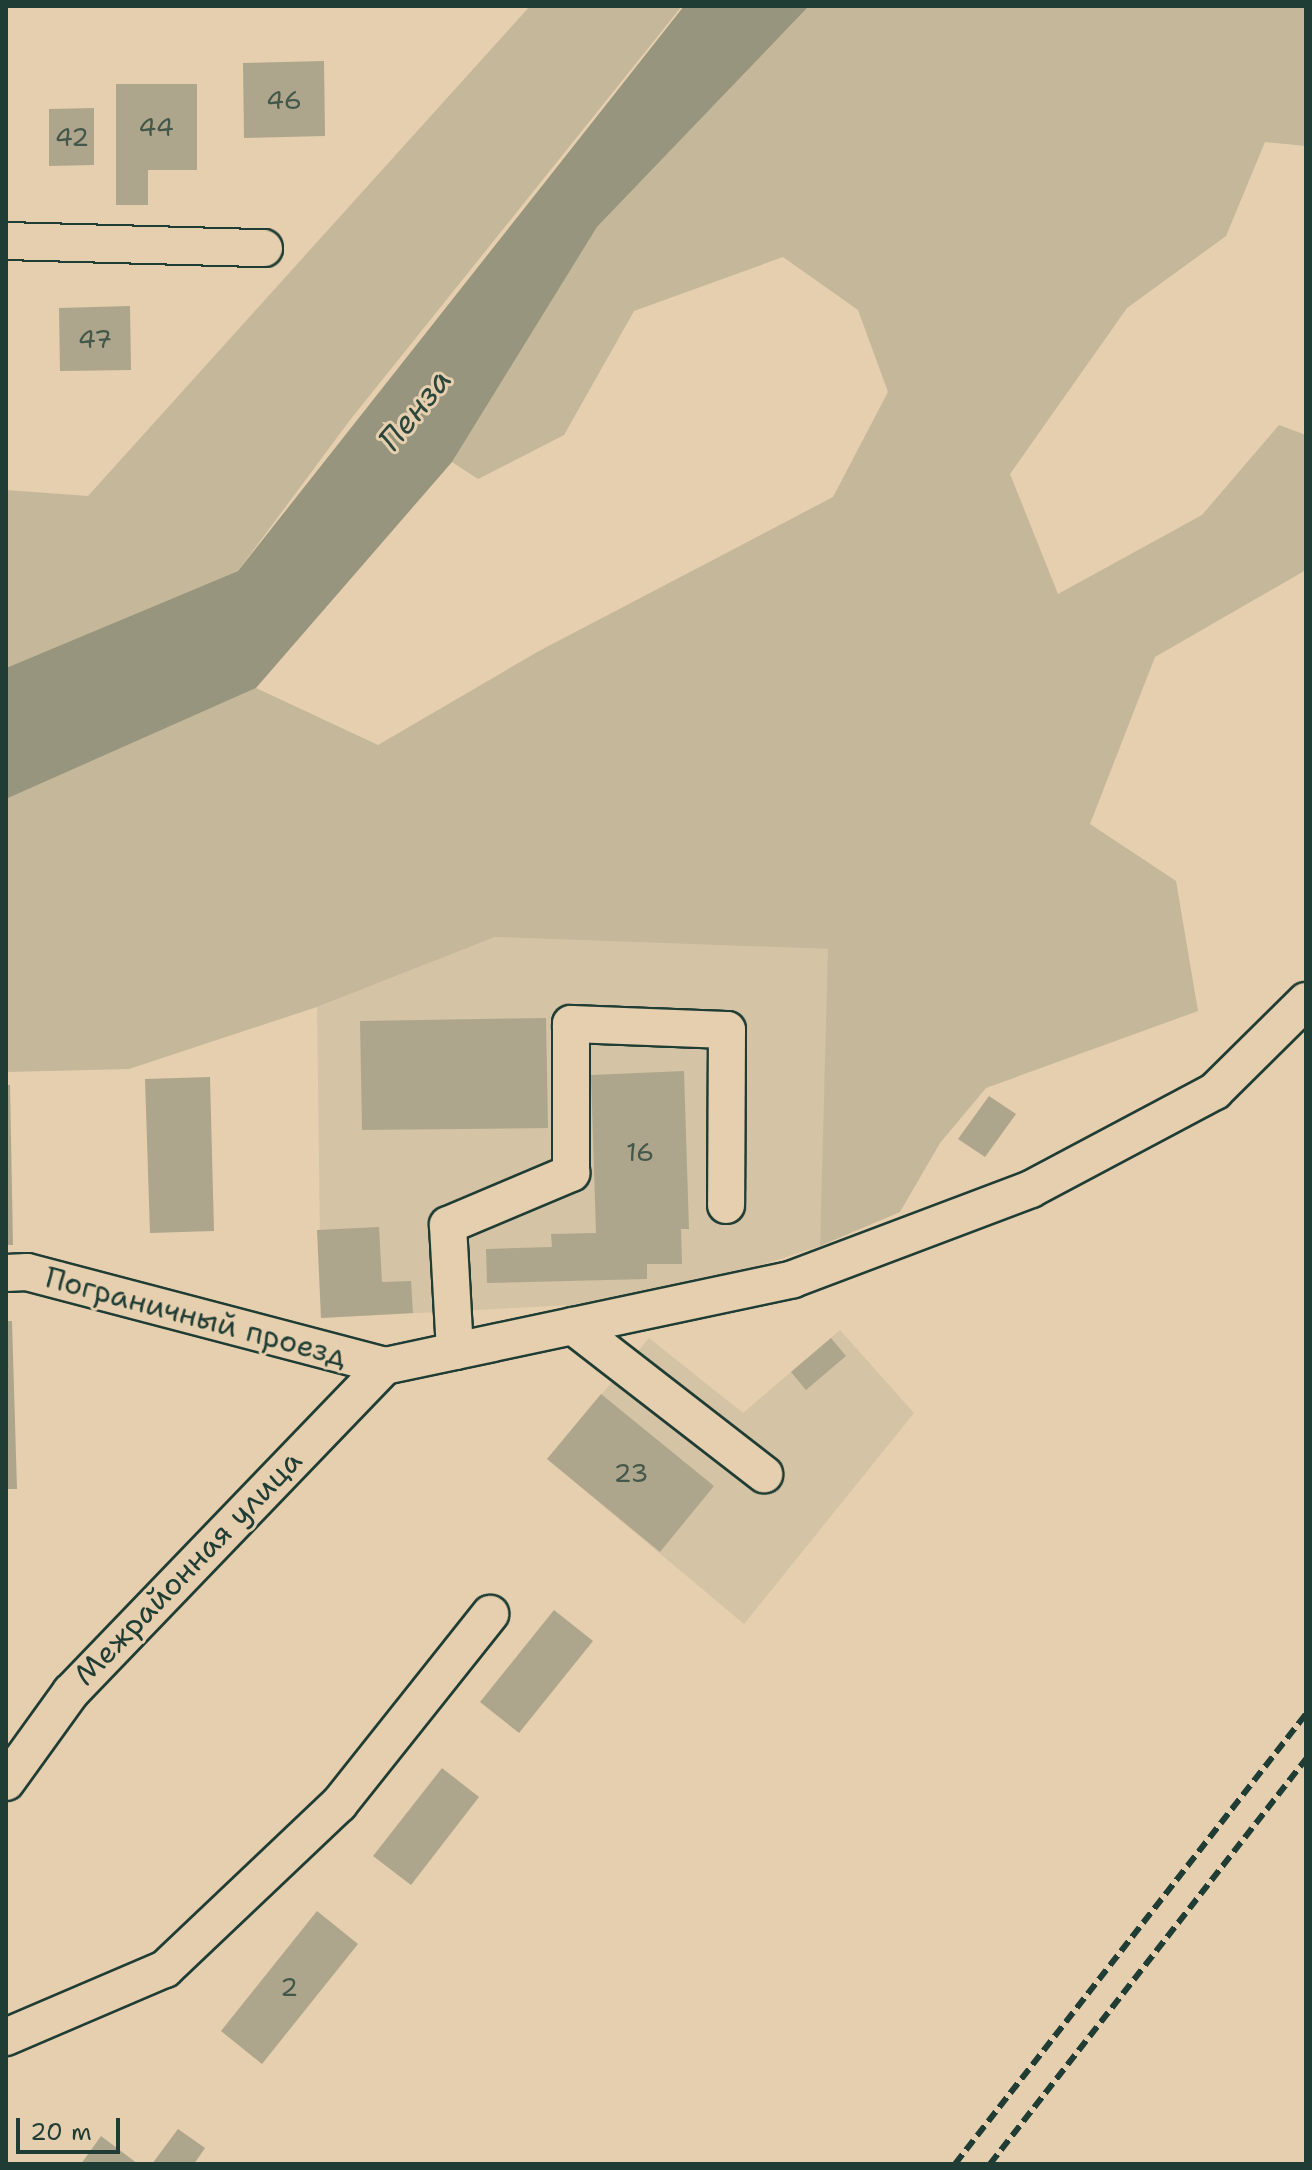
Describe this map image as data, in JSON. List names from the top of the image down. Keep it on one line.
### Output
{"streets":{"street":["Пограничный проезд","Межрайонная улица"]},"crossings":[["Пограничный проезд","Межрайонная улица"]],"water":["Пенза"],"house_numbers":["46","44","42","47","16","23","2"],"scale_bar":"20 m"}
